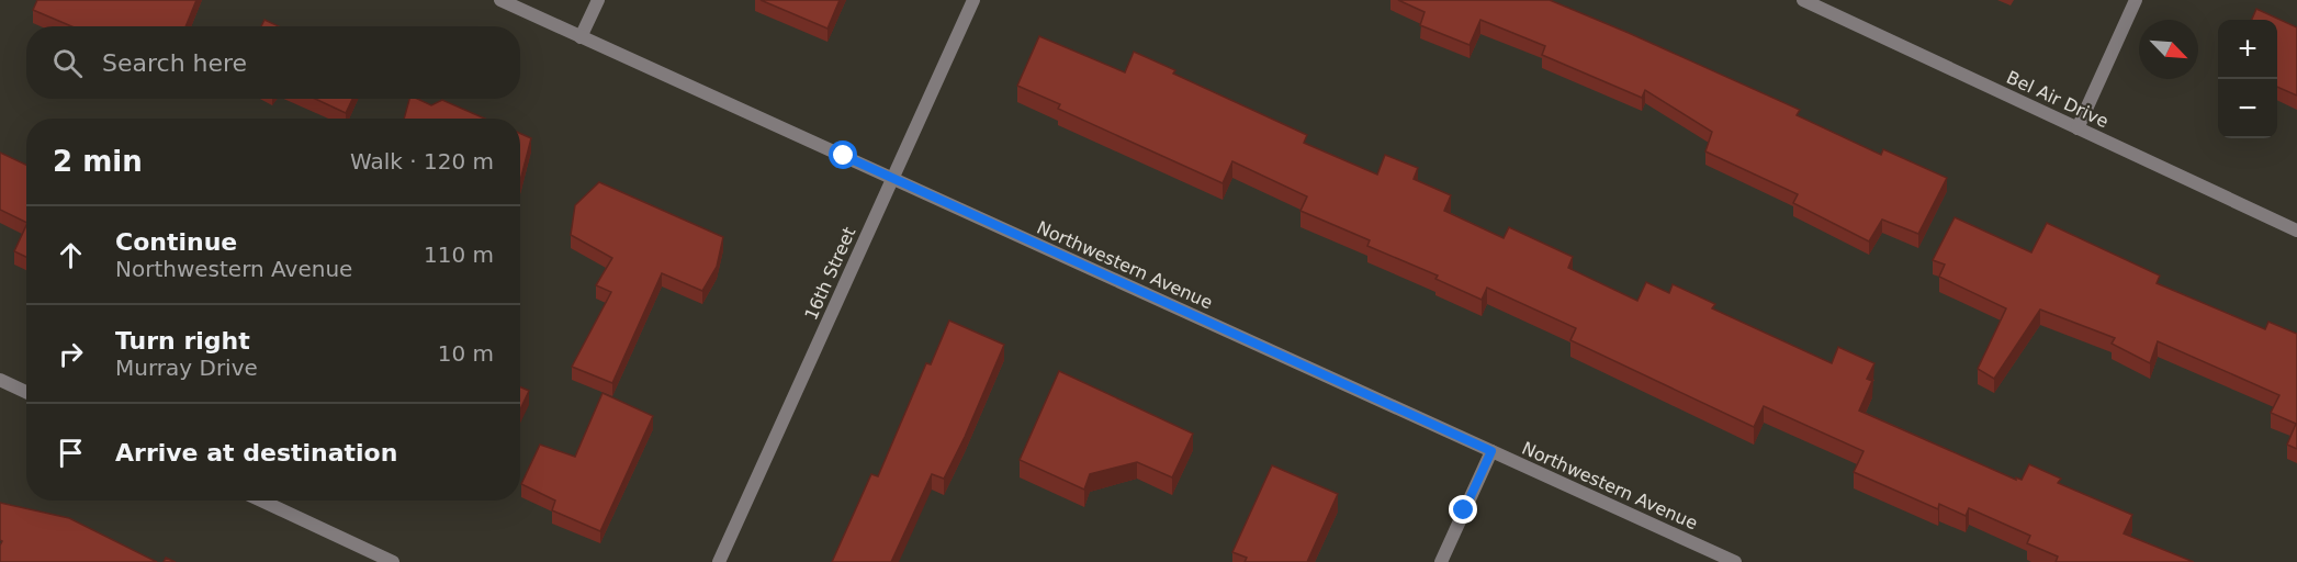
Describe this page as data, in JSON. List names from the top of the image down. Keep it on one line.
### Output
{"streets":{"street":["Bel Air Drive","Northwestern Avenue","16th Street"]},"crossings":[["Northwestern Avenue","16th Street"]],"north":"bottom right","page":{"map_buttons":["+","−"],"search":"Search here","heading":["2 min","Walk · 120 m"],"list":[["Continue","Northwestern Avenue","110 m"],["Turn right","Murray Drive","10 m"],"Arrive at destination"]}}
